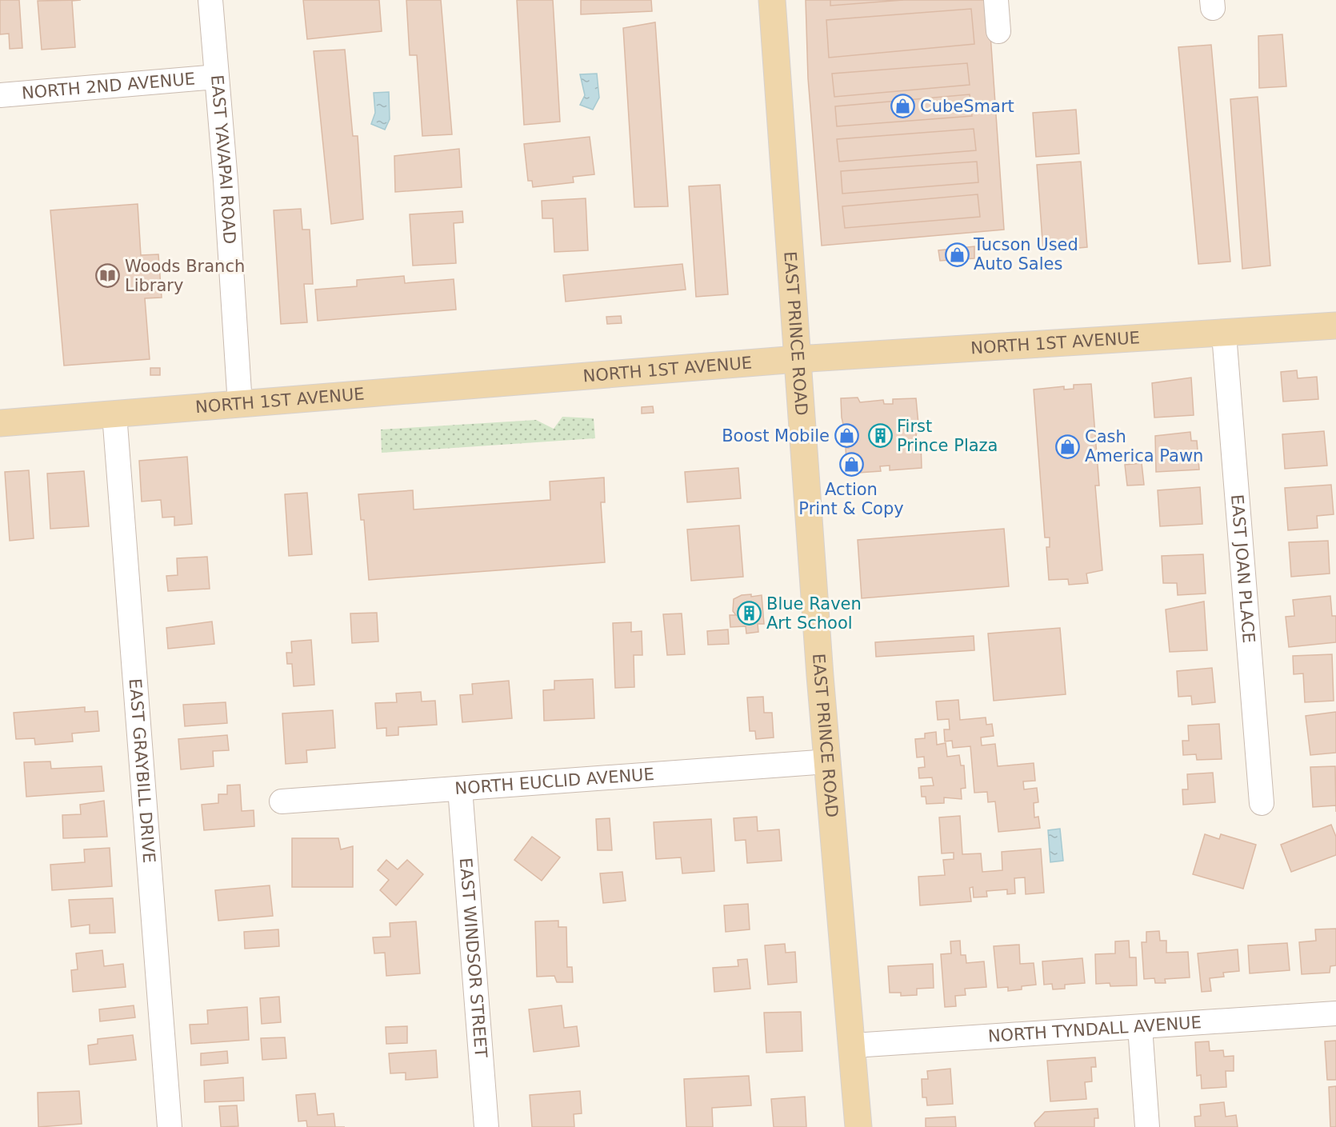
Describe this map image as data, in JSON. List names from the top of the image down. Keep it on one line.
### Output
{"streets":{"main road":["EAST PRINCE ROAD","NORTH 1ST AVENUE"],"street":["NORTH 2ND AVENUE","EAST YAVAPAI ROAD","EAST JOAN PLACE","EAST GRAYBILL DRIVE","NORTH EUCLID AVENUE","EAST WINDSOR STREET","NORTH TYNDALL AVENUE"]},"crossings":[["NORTH 2ND AVENUE","EAST YAVAPAI ROAD"],["EAST YAVAPAI ROAD","NORTH 1ST AVENUE"],["EAST PRINCE ROAD","NORTH 1ST AVENUE"],["EAST PRINCE ROAD","NORTH EUCLID AVENUE"],["EAST PRINCE ROAD","NORTH TYNDALL AVENUE"],["NORTH 1ST AVENUE","EAST JOAN PLACE"],["NORTH 1ST AVENUE","EAST GRAYBILL DRIVE"],["NORTH EUCLID AVENUE","EAST WINDSOR STREET"]],"places":{"shop":["CubeSmart","Tucson Used Auto Sales","Boost Mobile","Cash America Pawn","Action Print & Copy"],"library":["Woods Branch Library"],"building":["First Prince Plaza","Blue Raven Art School"]}}
